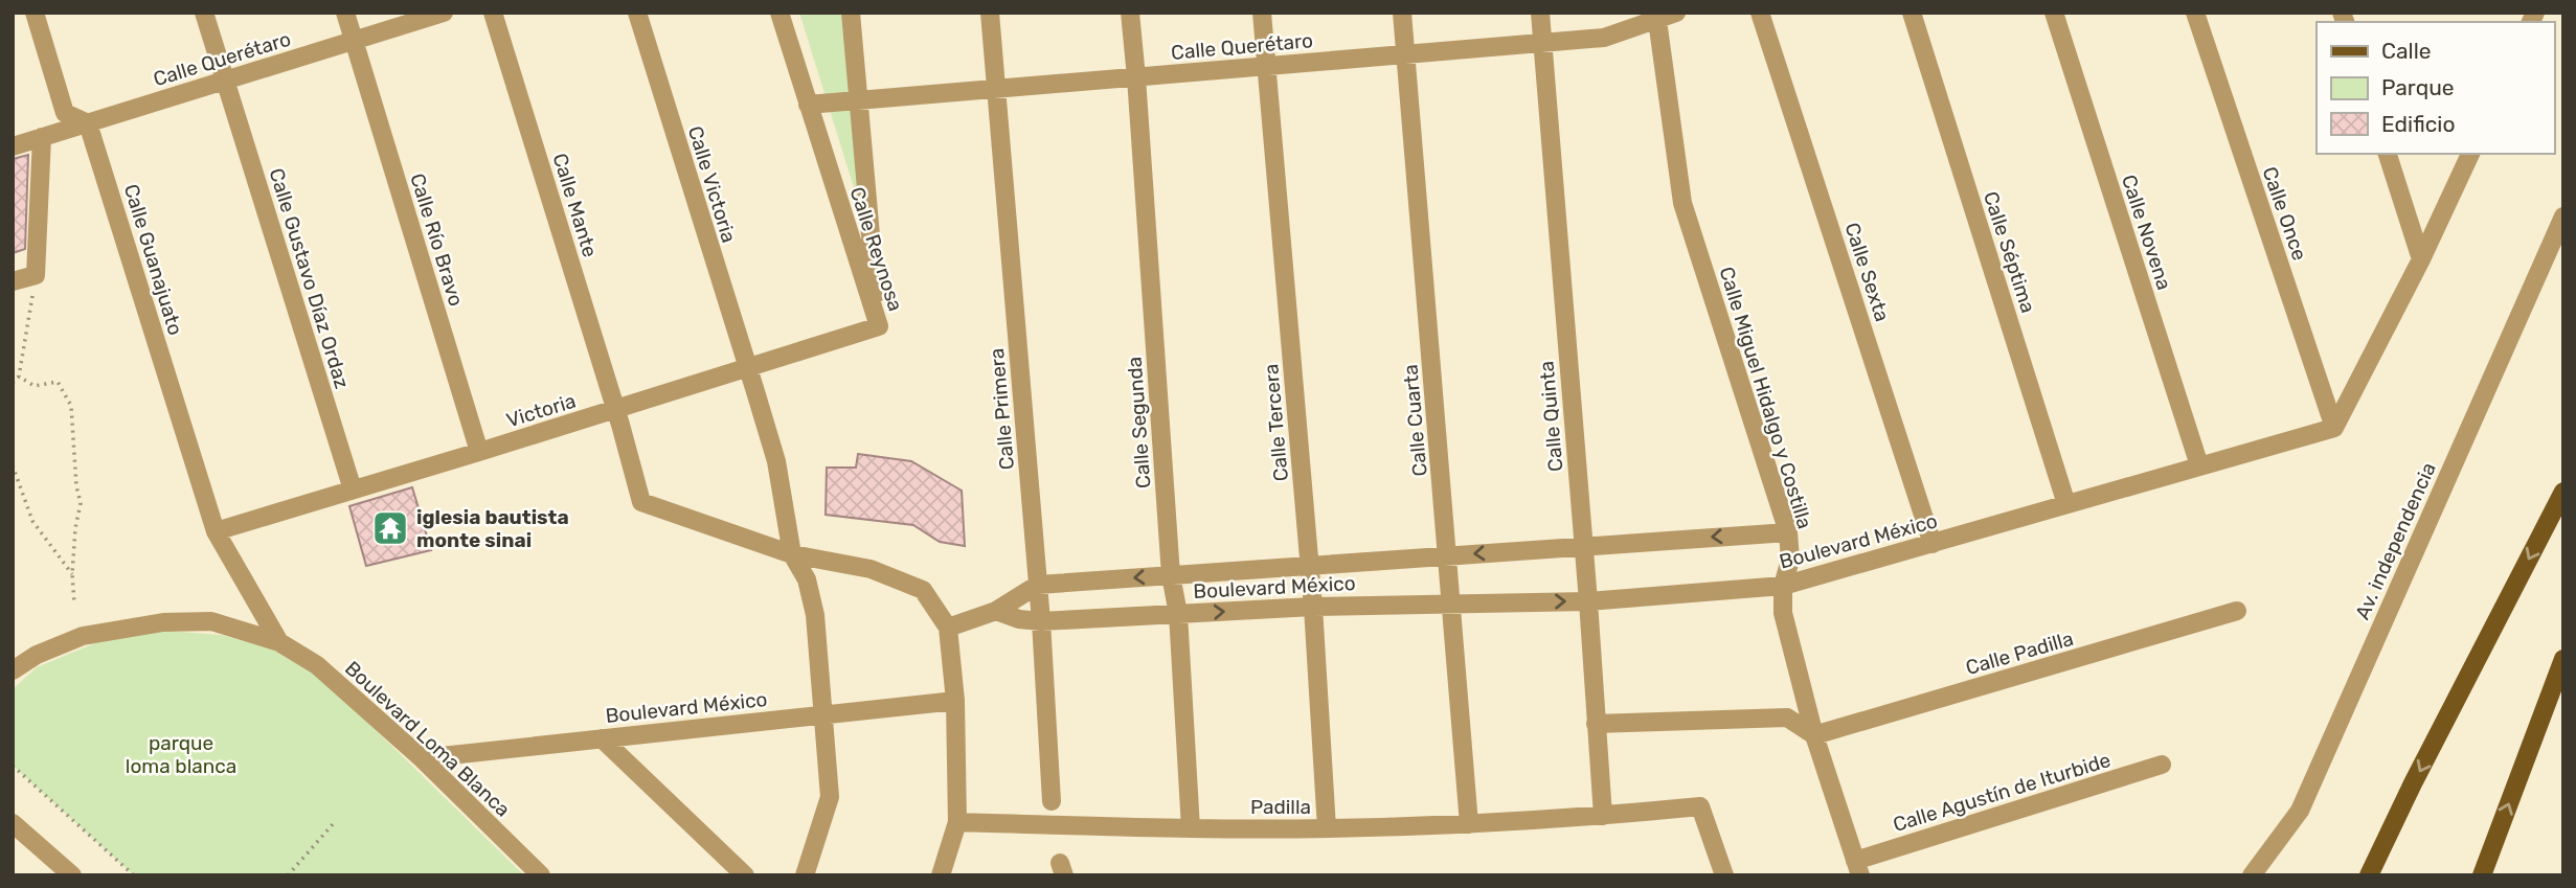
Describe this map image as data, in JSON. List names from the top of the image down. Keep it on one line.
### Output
{"streets":{"street":["Calle Querétaro","Calle Victoria","Calle Mante","Calle Once","Calle Novena","Calle Río Bravo","Calle Reynosa","Calle Séptima","Calle Guanajuato","Calle Sexta","Calle Gustavo Díaz Ordaz","Calle Miguel Hidalgo y Costilla","Calle Primera","Victoria","Calle Quinta","Calle Cuarta","Calle Segunda","Calle Tercera","Boulevard México","Av. independencia","Calle Padilla","Boulevard Loma Blanca","Calle Agustín de Iturbide","Padilla"]},"crossings":[["Calle Querétaro","Calle Río Bravo"],["Calle Querétaro","Calle Reynosa"],["Calle Querétaro","Calle Guanajuato"],["Calle Querétaro","Calle Gustavo Díaz Ordaz"],["Calle Querétaro","Calle Miguel Hidalgo y Costilla"],["Calle Querétaro","Calle Primera"],["Calle Querétaro","Calle Quinta"],["Calle Querétaro","Calle Cuarta"],["Calle Querétaro","Calle Segunda"],["Calle Querétaro","Calle Tercera"],["Calle Victoria","Calle Mante"],["Calle Victoria","Victoria"],["Calle Victoria","Boulevard México"],["Calle Mante","Victoria"],["Calle Once","Boulevard México"],["Calle Novena","Boulevard México"],["Calle Río Bravo","Victoria"],["Calle Reynosa","Victoria"],["Calle Séptima","Boulevard México"],["Calle Guanajuato","Victoria"],["Calle Guanajuato","Boulevard Loma Blanca"],["Calle Sexta","Boulevard México"],["Calle Gustavo Díaz Ordaz","Victoria"],["Calle Miguel Hidalgo y Costilla","Boulevard México"],["Calle Miguel Hidalgo y Costilla","Calle Padilla"],["Calle Miguel Hidalgo y Costilla","Calle Agustín de Iturbide"],["Calle Primera","Boulevard México"],["Calle Quinta","Boulevard México"],["Calle Quinta","Padilla"],["Calle Cuarta","Boulevard México"],["Calle Cuarta","Padilla"],["Calle Segunda","Boulevard México"],["Calle Segunda","Padilla"],["Calle Tercera","Boulevard México"],["Calle Tercera","Padilla"],["Boulevard México","Boulevard Loma Blanca"]],"parks":["parque loma blanca"],"places":{"temple":["iglesia bautista monte sinai"]},"legend":["Calle","Parque","Edificio"]}
